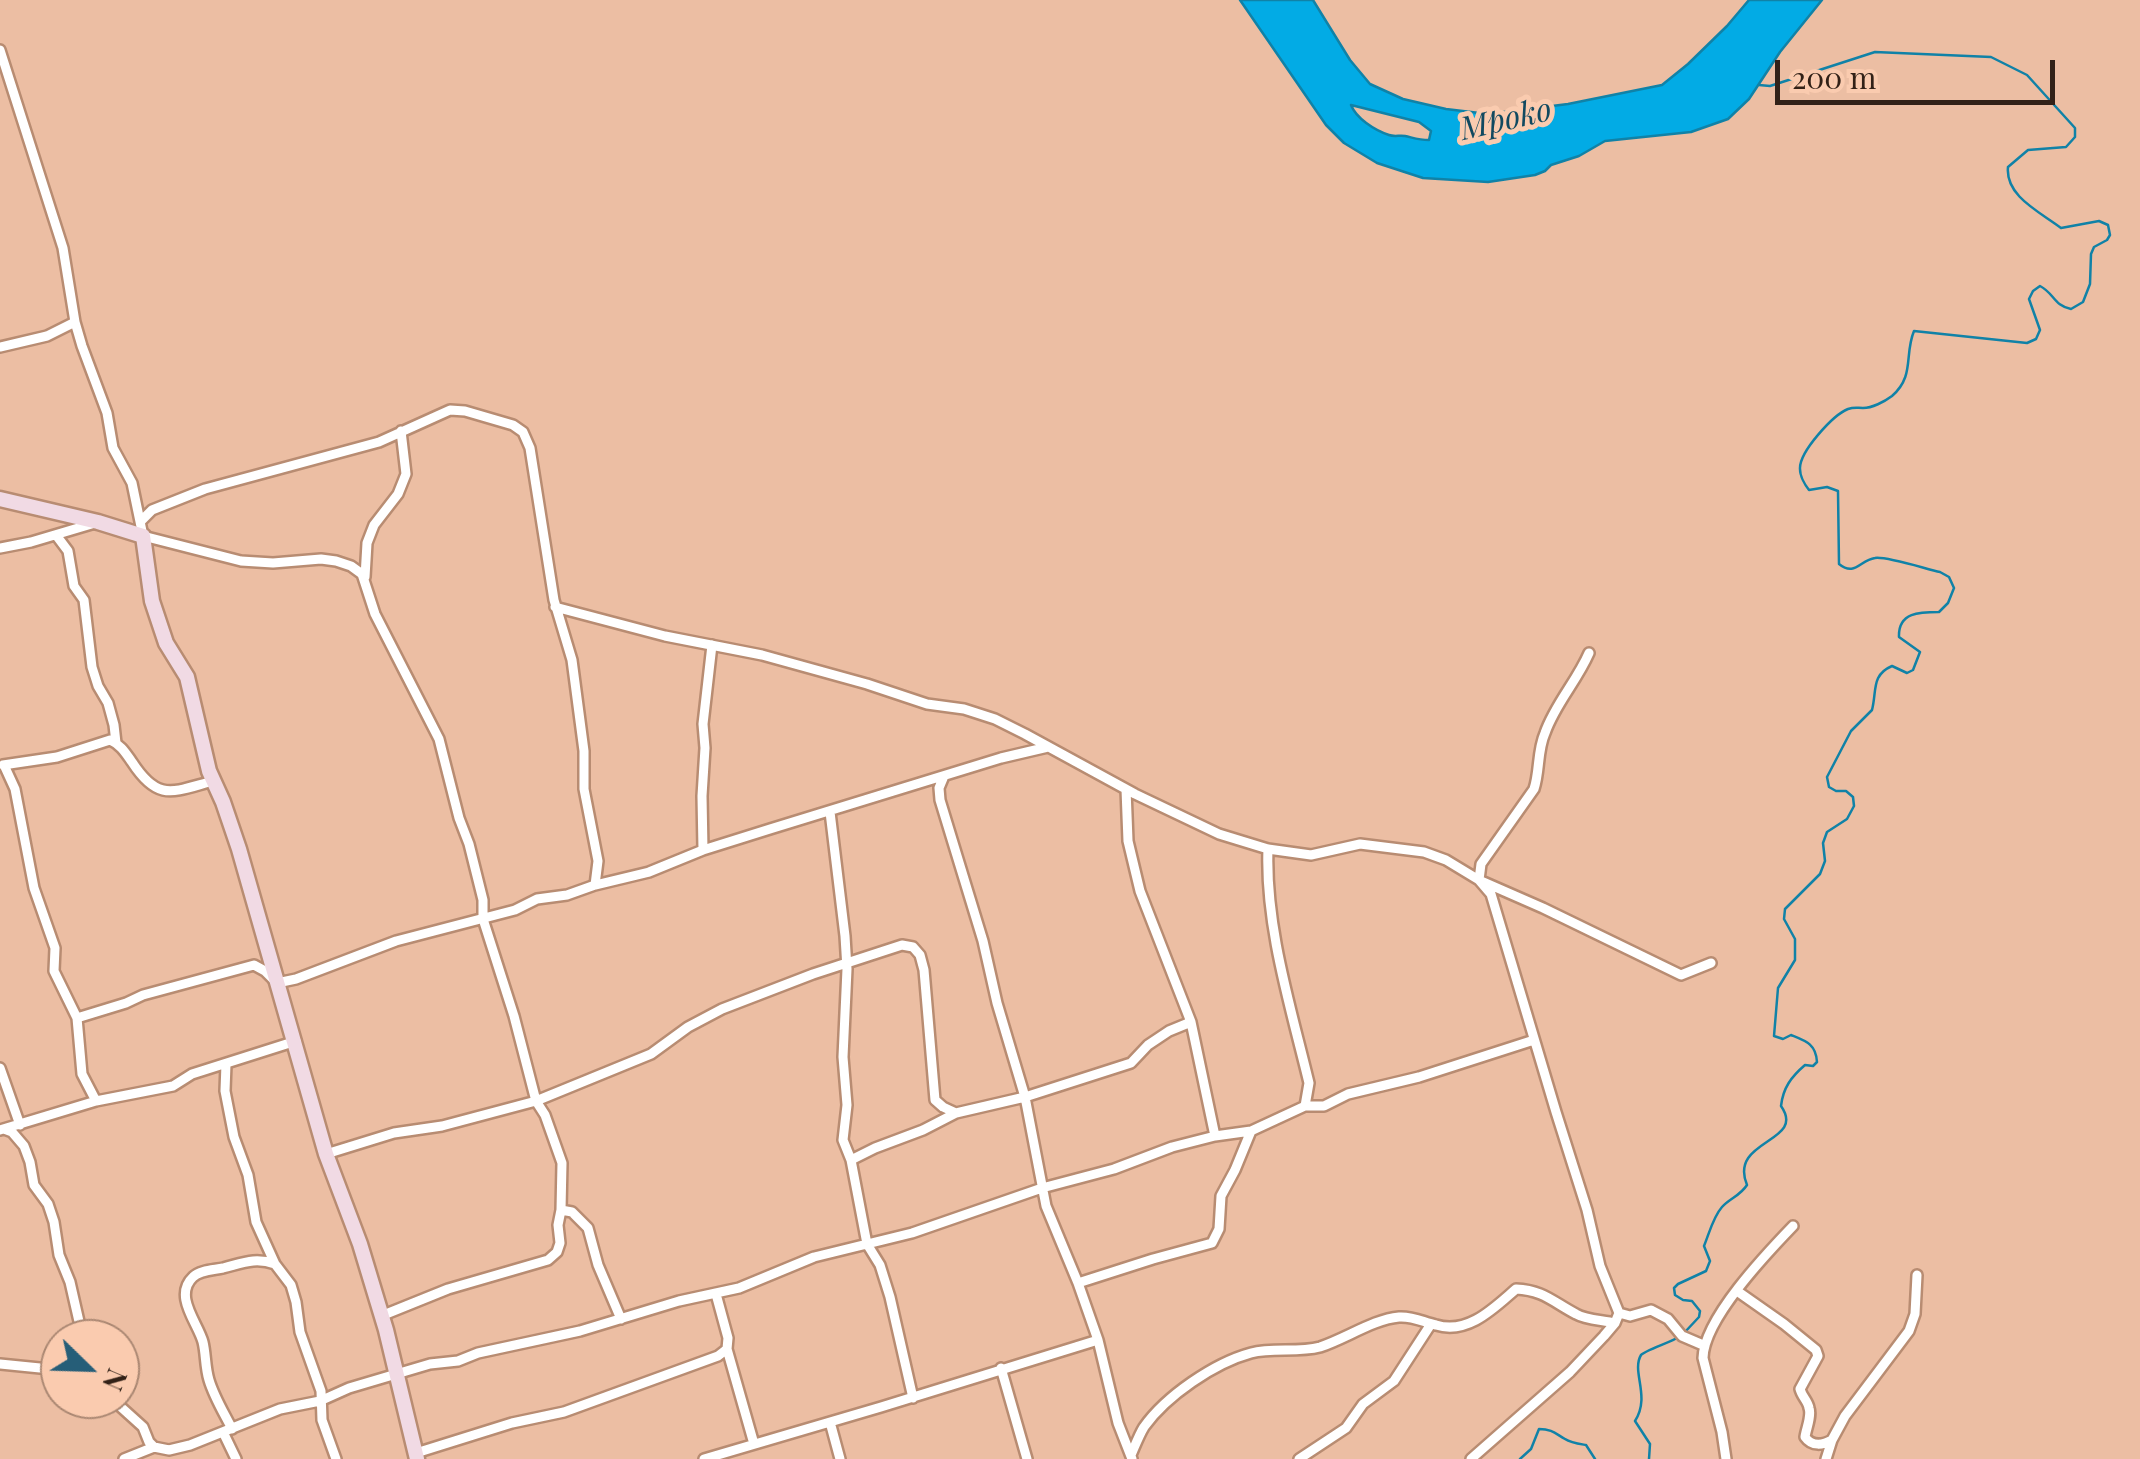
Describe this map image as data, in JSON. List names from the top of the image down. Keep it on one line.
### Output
{"water":["Mpoko"],"scale_bar":"200 m","north":"bottom right"}
